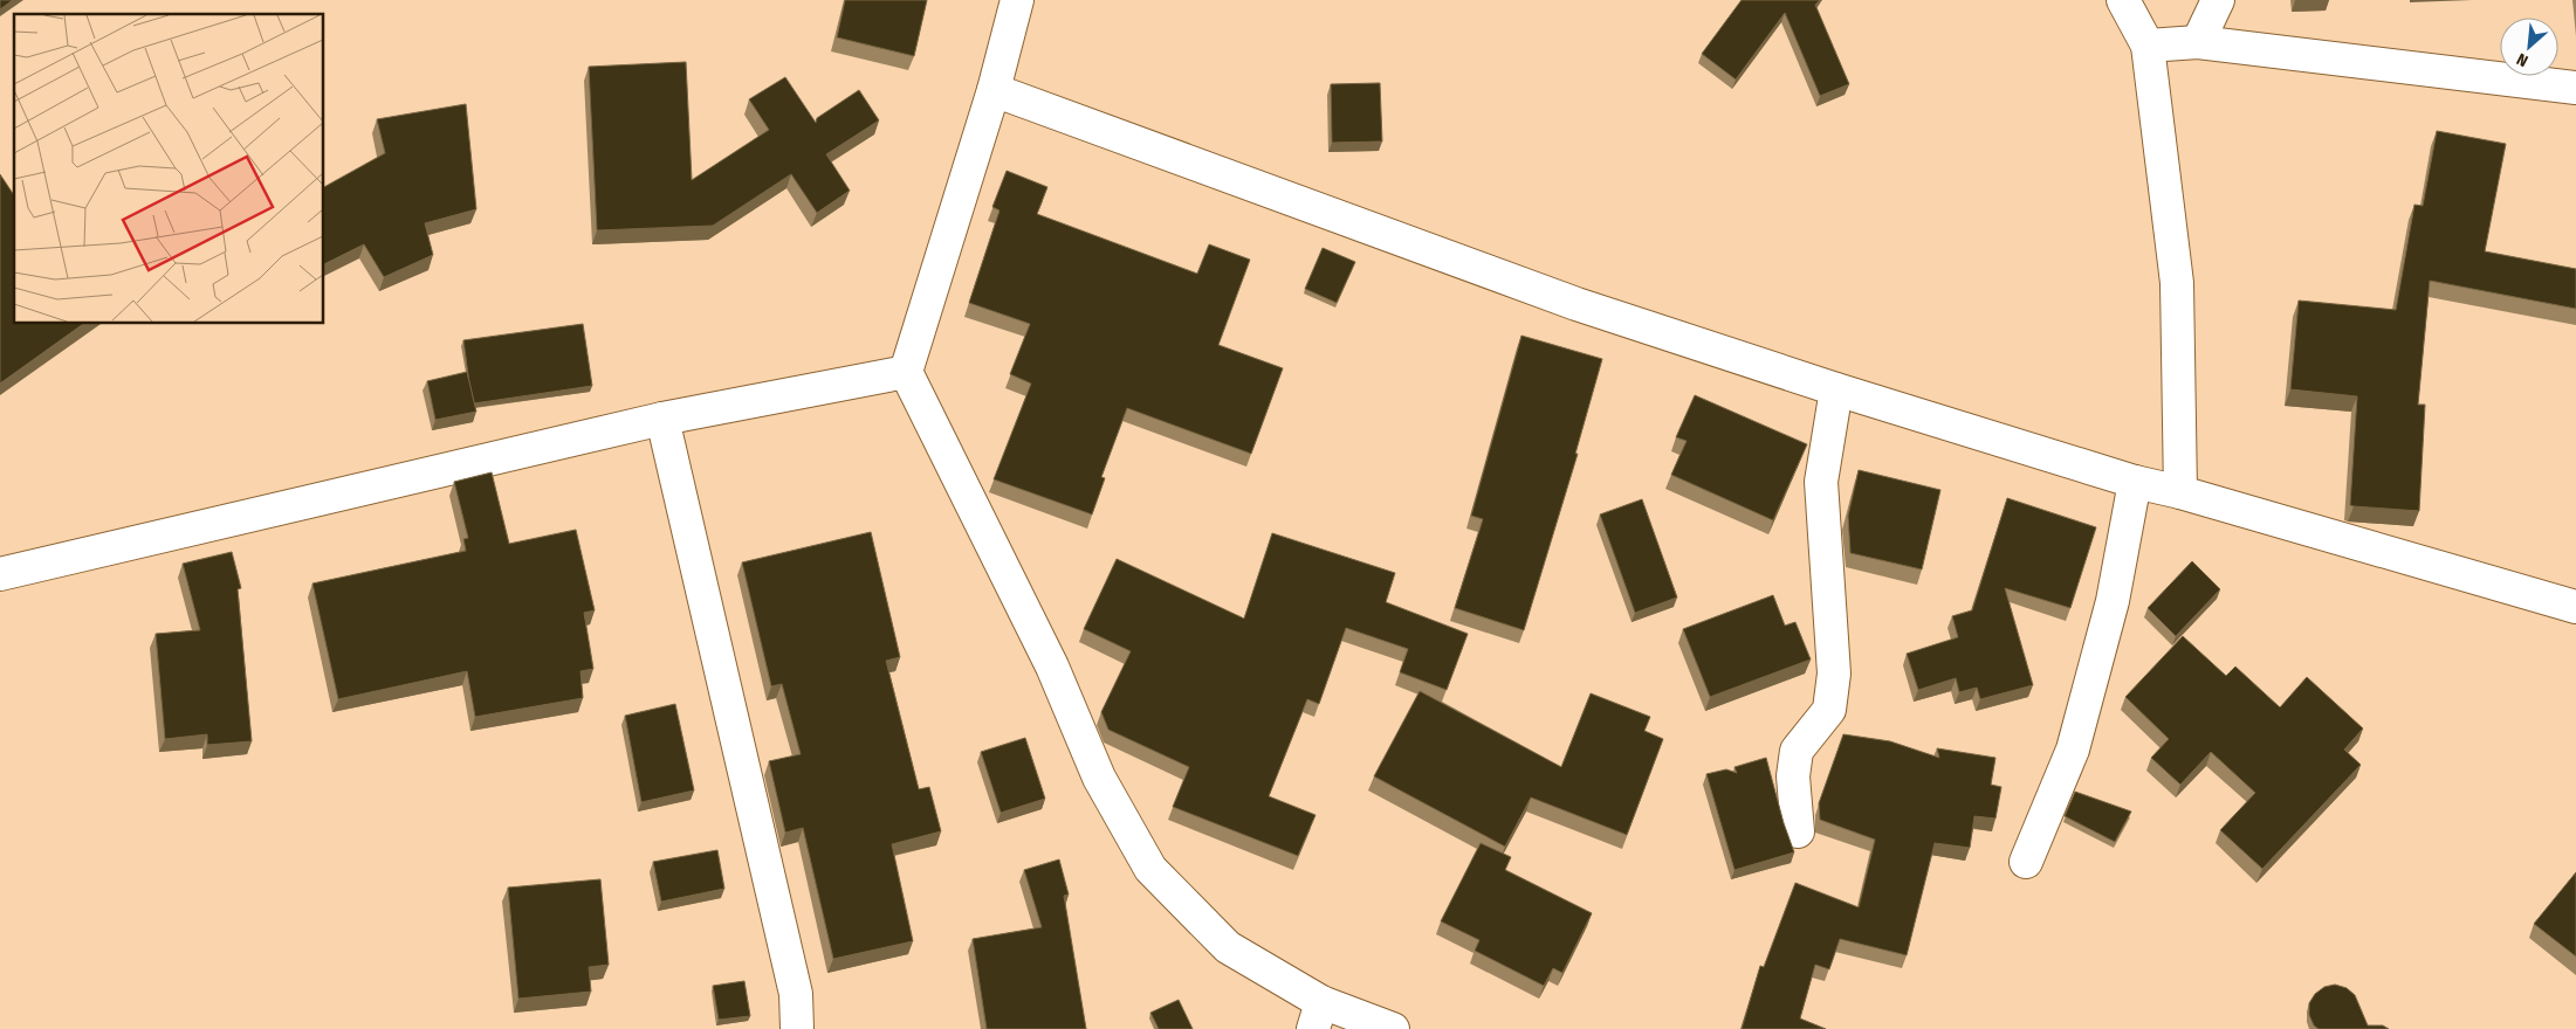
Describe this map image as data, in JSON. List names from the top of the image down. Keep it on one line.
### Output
{"north":"bottom left"}
